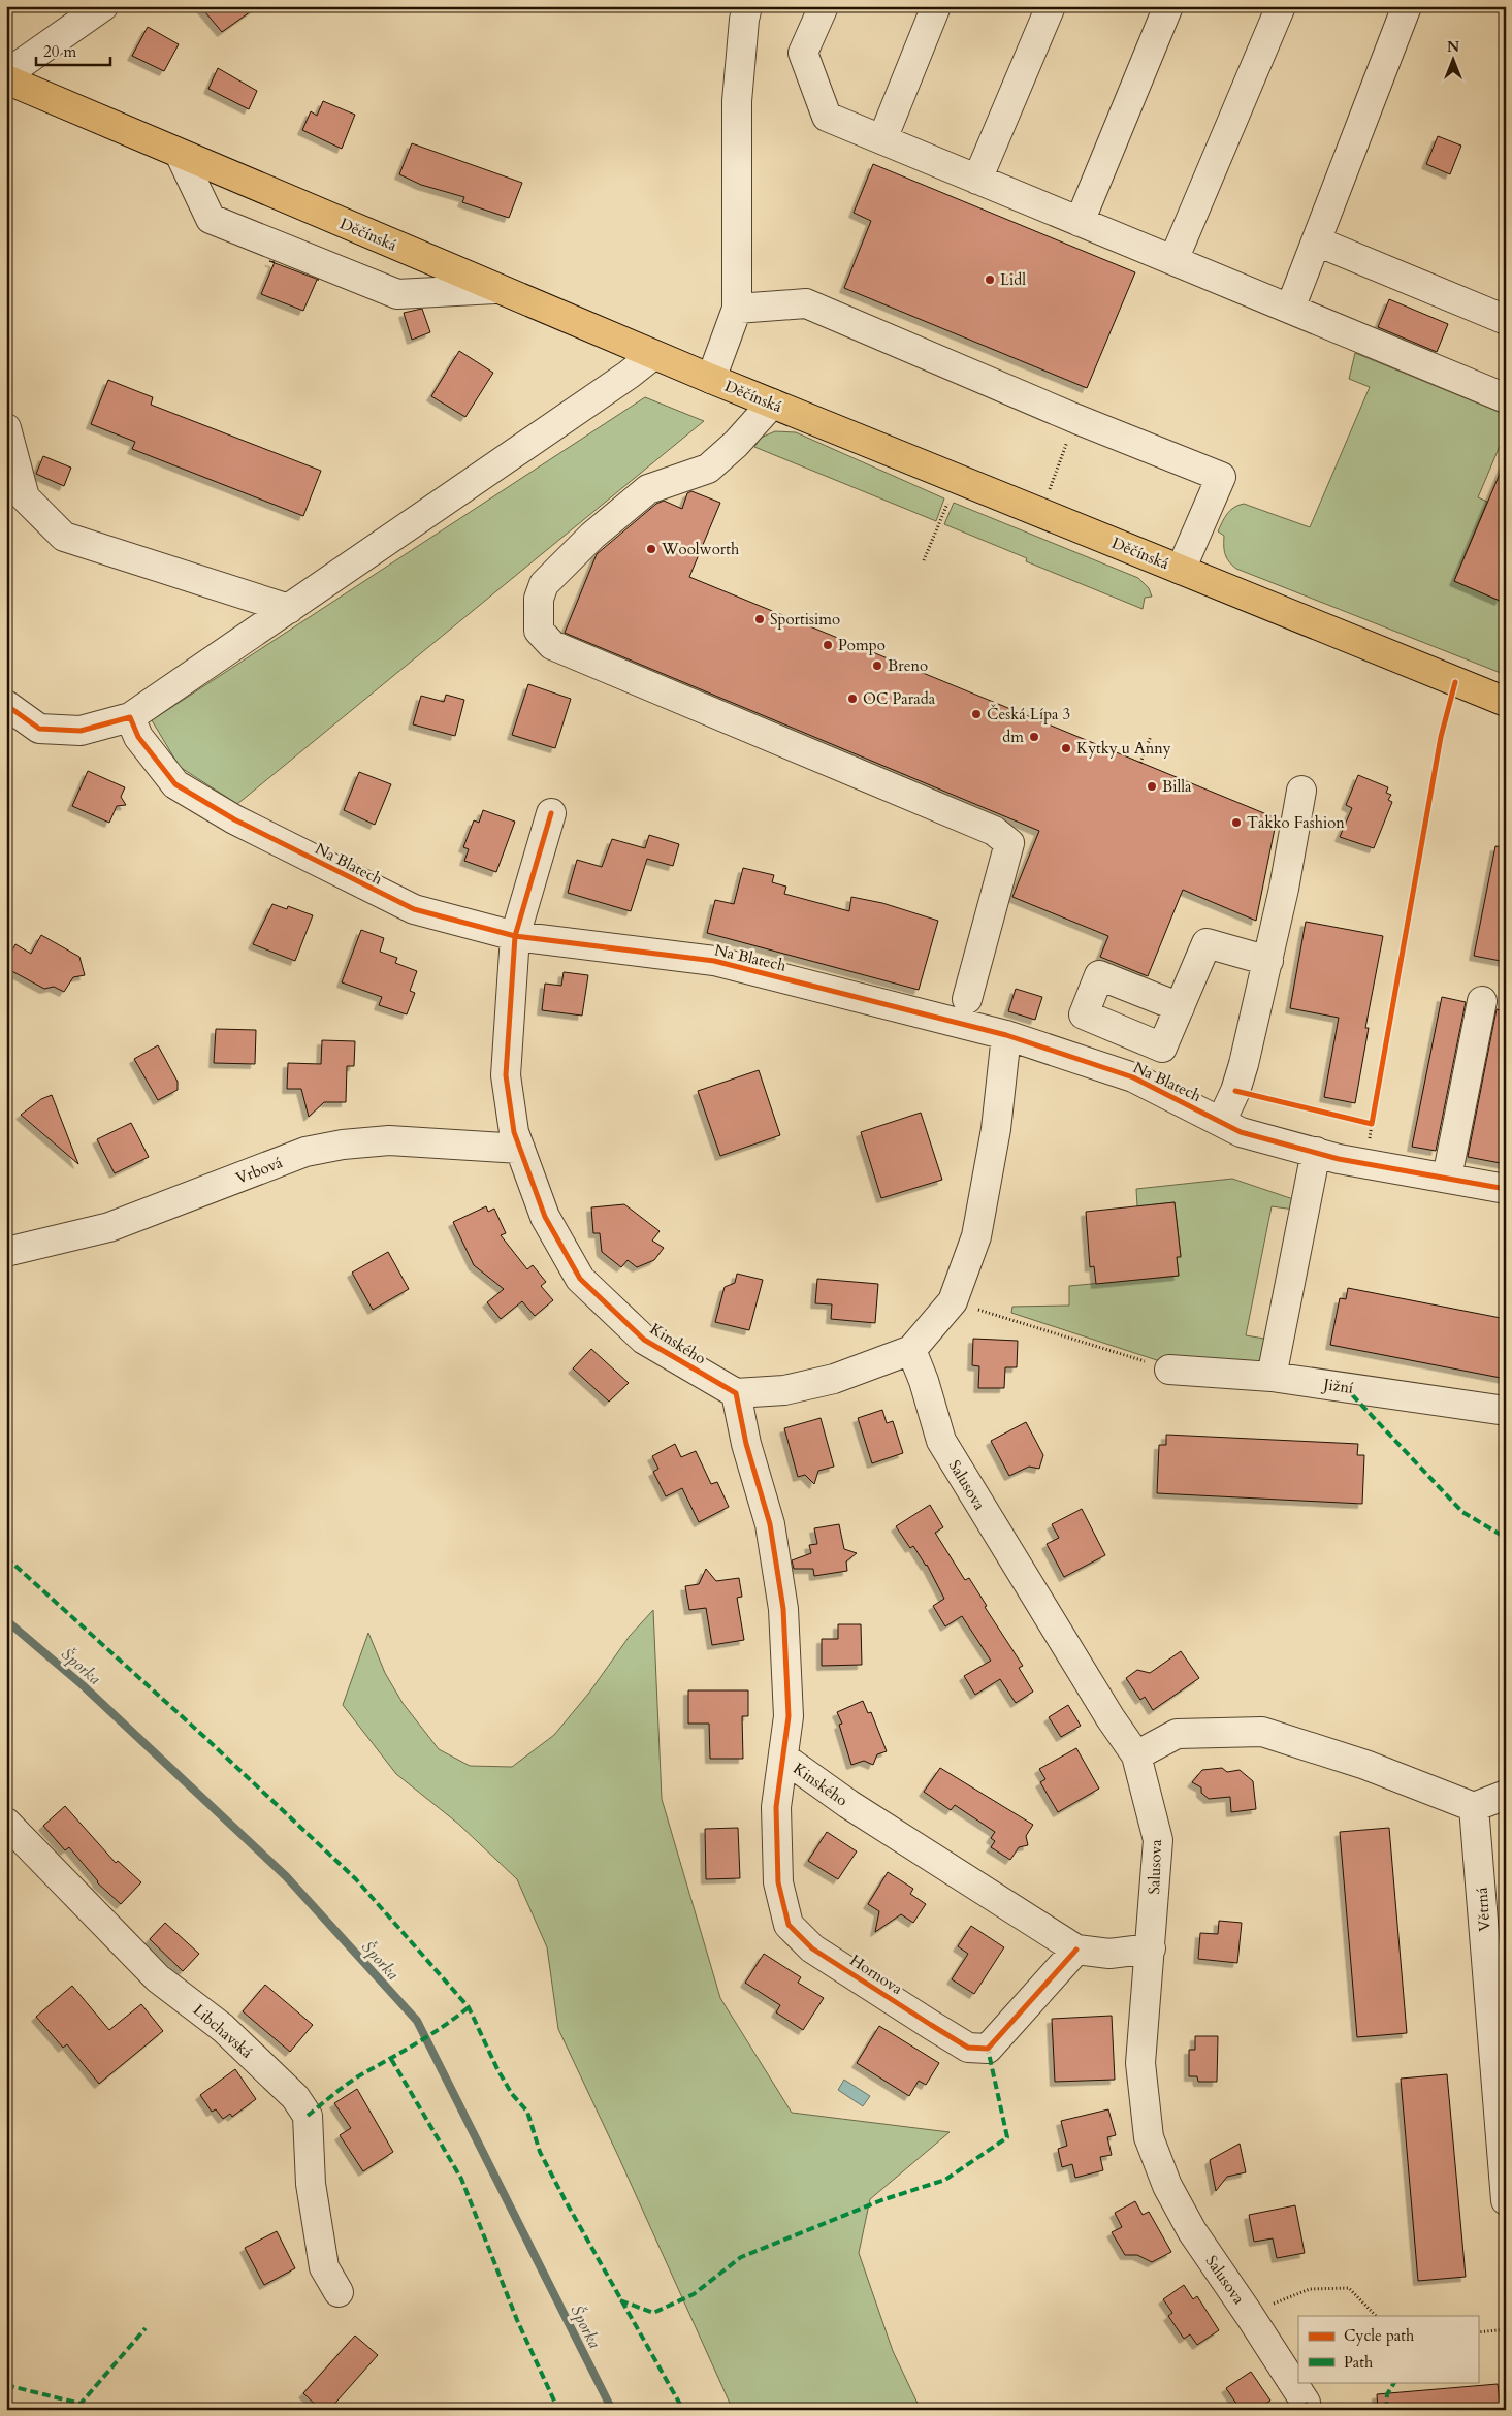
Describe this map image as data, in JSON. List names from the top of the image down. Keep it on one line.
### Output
{"streets":{"main road":["Děčínská"],"street":["Na Blatech","Vrbová","Kinského","Jižní","Salusova","Větrná","Hornova","Libchavská"]},"crossings":[["Na Blatech","Kinského"],["Vrbová","Kinského"],["Kinského","Salusova"],["Kinského","Hornova"]],"water":["Šporka"],"places":["Lidl","Woolworth","Sportisimo","Pompo","Breno","OC Parada","Česká Lípa 3","dm","Kytky u Anny","Billa","Takko Fashion"],"legend":["Cycle path","Path"],"scale_bar":"20 m","north":"top"}
